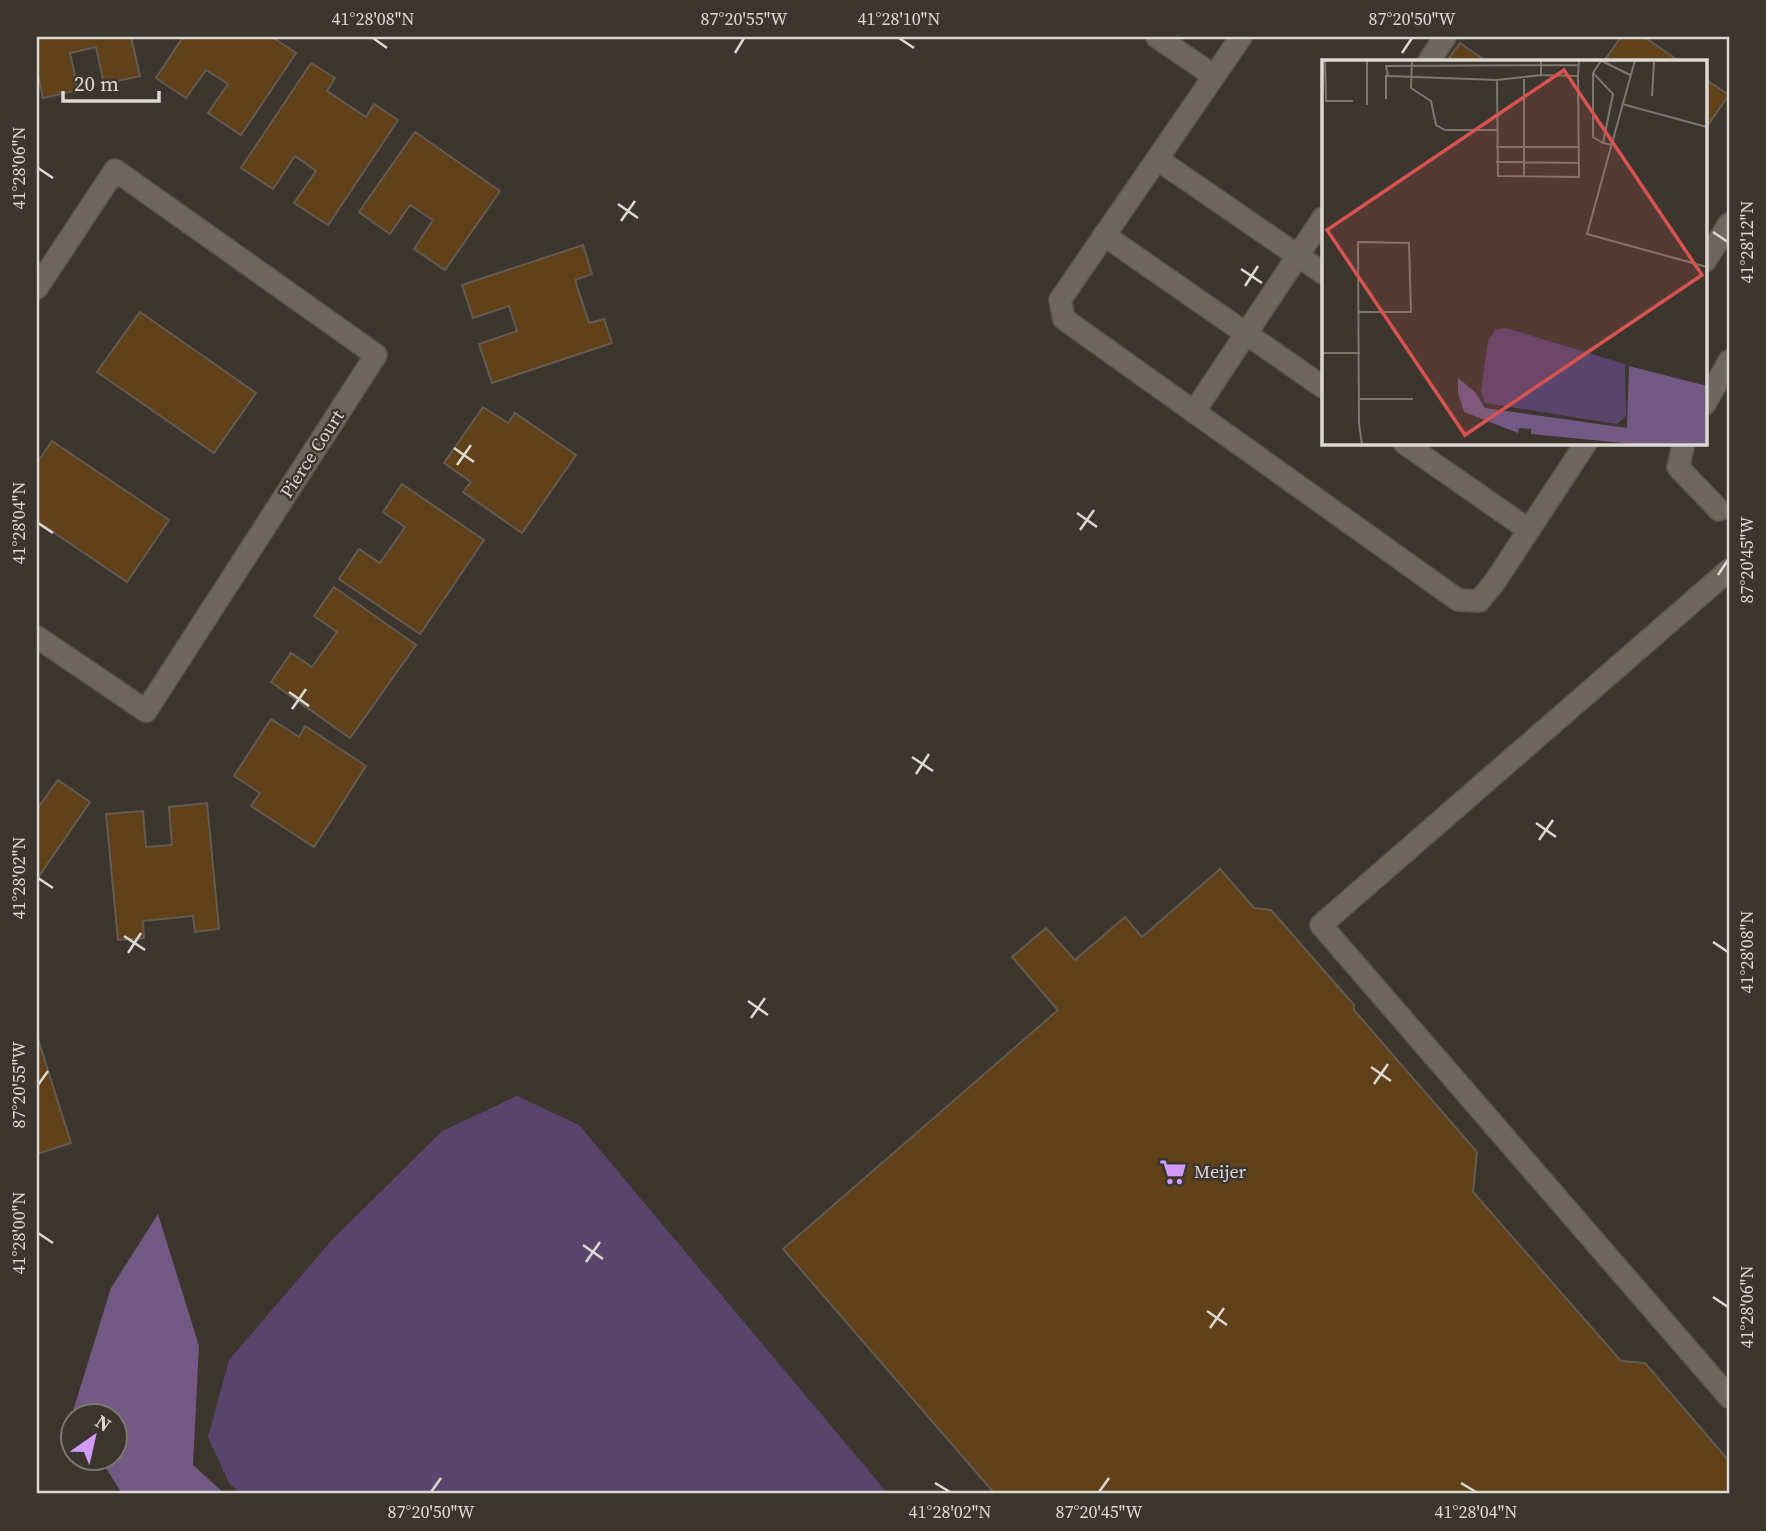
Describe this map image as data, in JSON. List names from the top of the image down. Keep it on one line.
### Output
{"streets":{"street":["Pierce Court"]},"places":{"supermarket":["Meijer"]},"scale_bar":"20 m","north":"top right","coordinates":["41°28'08\"N","87°20'55\"W","41°28'10\"N","87°20'50\"W","41°28'06\"N","41°28'12\"N","41°28'04\"N","87°20'45\"W","41°28'02\"N","41°28'00\"N"]}
